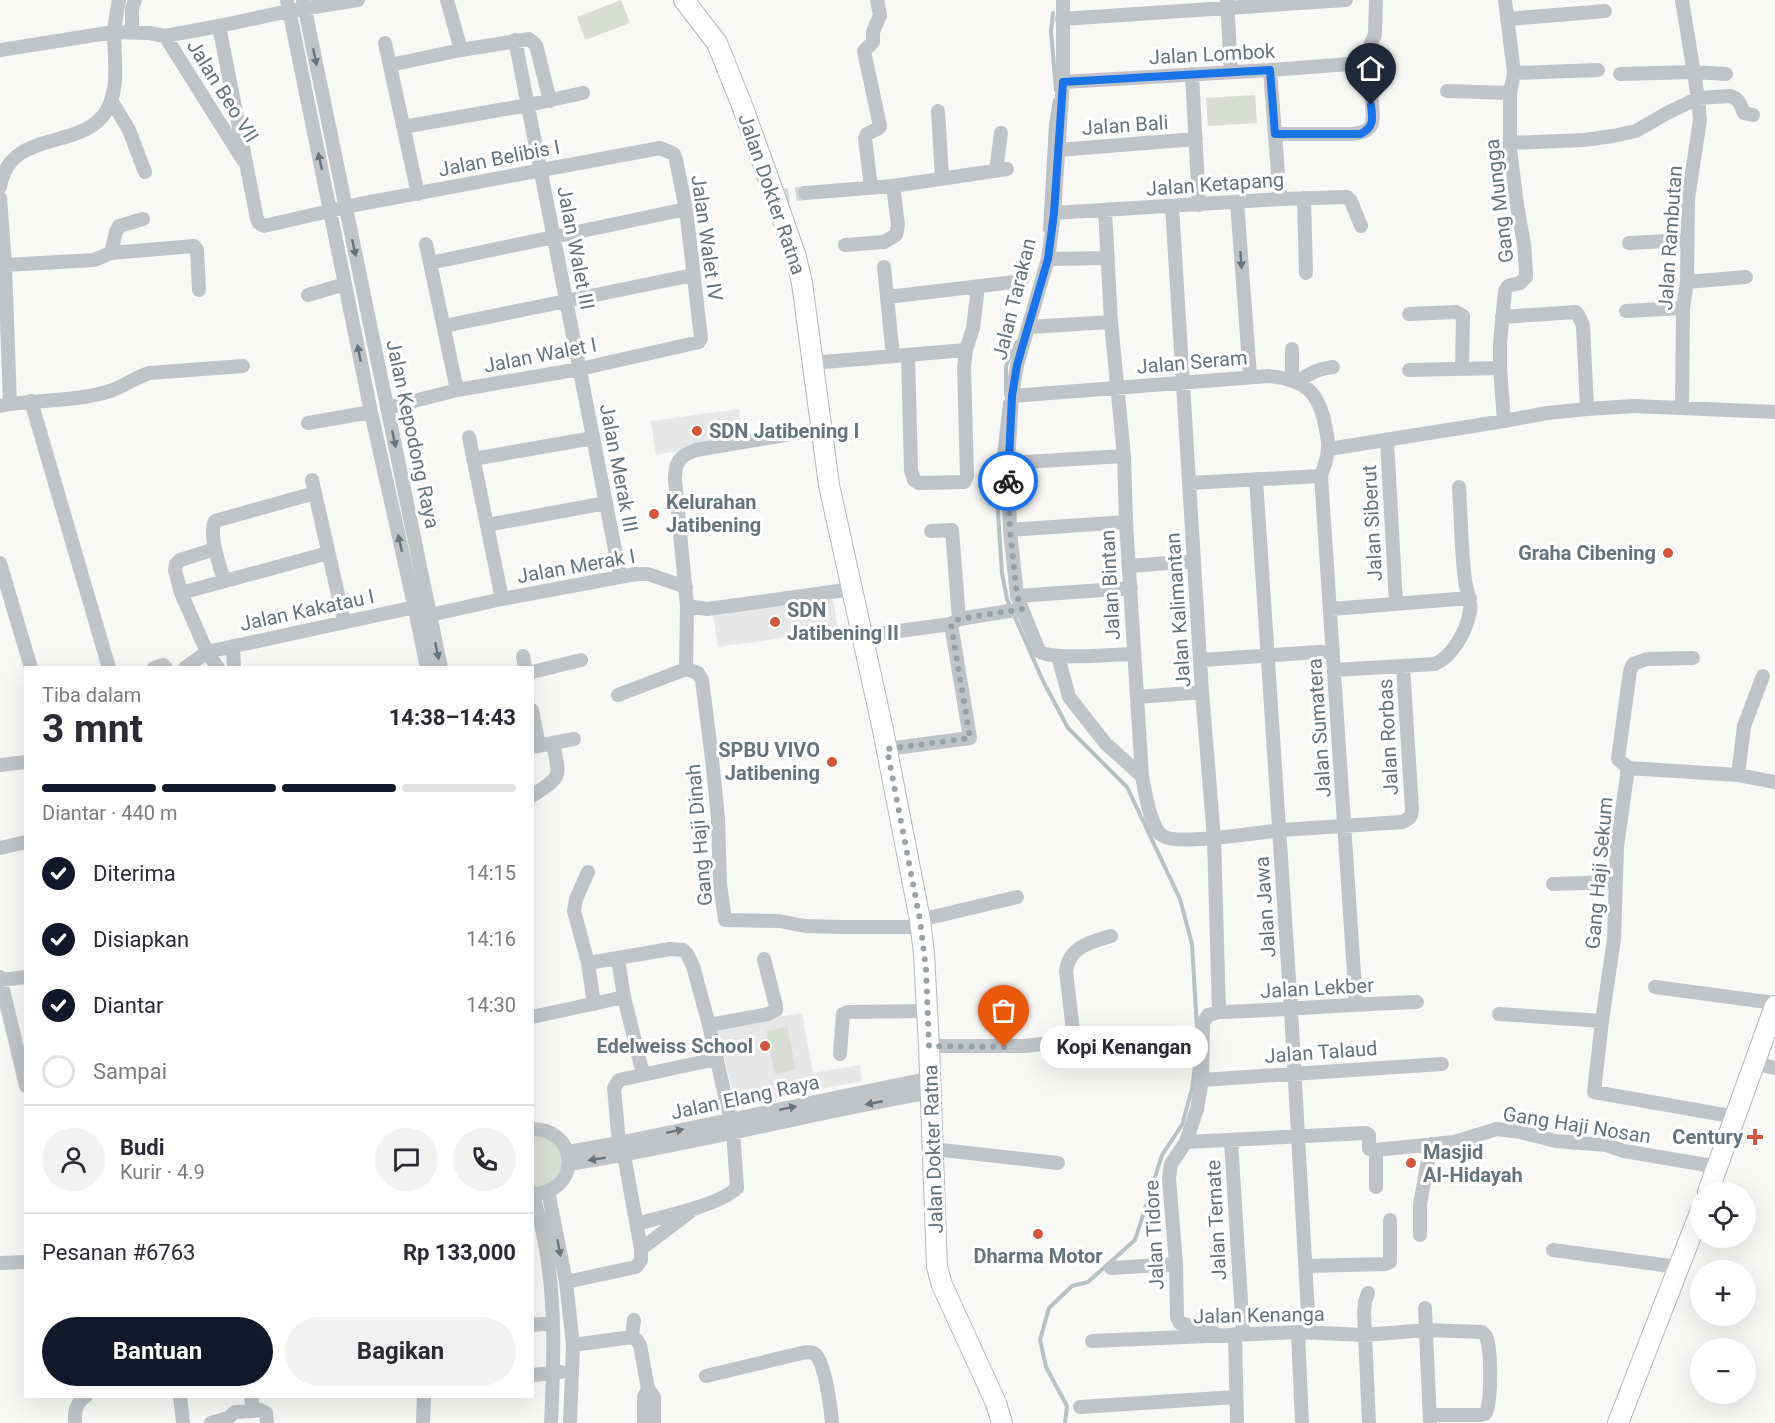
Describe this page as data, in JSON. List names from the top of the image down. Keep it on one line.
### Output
{"streets":{"street":["Jalan Lombok","Jalan Beo VII","Jalan Bali","Jalan Belibis I","Jalan Ketapang","Jalan Dokter Ratna","Gang Mungga","Jalan Walet IV","Jalan Rambutan","Jalan Walet III","Jalan Tarakan","Jalan Walet I","Jalan Seram","Jalan Kepodong Raya","Jalan Merak III","Jalan Siberut","Jalan Merak I","Jalan Bintan","Jalan Kakatau I","Jalan Kalimantan","Jalan Sumatera","Jalan Rorbas","Gang Haji Dinah","Gang Haji Sekum","Jalan Jawa","Jalan Lekber","Jalan Talaud","Jalan Elang Raya","Gang Haji Nosan","Jalan Ternate","Jalan Tidore","Jalan Kenanga"]},"crossings":[["Jalan Lombok","Jalan Tarakan"],["Jalan Bali","Jalan Tarakan"],["Jalan Belibis I","Jalan Walet IV"],["Jalan Belibis I","Jalan Walet III"],["Jalan Belibis I","Jalan Kepodong Raya"],["Jalan Ketapang","Jalan Tarakan"],["Jalan Ketapang","Jalan Bintan"],["Jalan Ketapang","Jalan Kalimantan"],["Jalan Dokter Ratna","Gang Haji Dinah"],["Jalan Dokter Ratna","Jalan Elang Raya"],["Jalan Walet IV","Jalan Walet I"],["Jalan Walet III","Jalan Walet I"],["Jalan Walet III","Jalan Merak III"],["Jalan Tarakan","Jalan Seram"],["Jalan Walet I","Jalan Kepodong Raya"],["Jalan Walet I","Jalan Merak III"],["Jalan Seram","Jalan Bintan"],["Jalan Seram","Jalan Kalimantan"],["Jalan Kepodong Raya","Jalan Merak I"],["Jalan Kepodong Raya","Jalan Kakatau I"],["Jalan Merak III","Jalan Merak I"],["Jalan Bintan","Jalan Kalimantan"],["Jalan Bintan","Jalan Rorbas"],["Jalan Bintan","Jalan Jawa"],["Jalan Kalimantan","Jalan Lekber"],["Jalan Kalimantan","Jalan Tidore"],["Jalan Sumatera","Jalan Rorbas"],["Jalan Sumatera","Jalan Lekber"],["Jalan Rorbas","Jalan Jawa"],["Jalan Jawa","Jalan Lekber"],["Jalan Jawa","Jalan Talaud"],["Jalan Jawa","Jalan Kenanga"],["Jalan Lekber","Jalan Tidore"],["Jalan Talaud","Jalan Tidore"],["Jalan Ternate","Jalan Kenanga"],["Jalan Tidore","Jalan Kenanga"]],"places":{"other":["SDN Jatibening I","Kelurahan Jatibening","Graha Cibening","SDN Jatibening II","SPBU VIVO Jatibening","Edelweiss School","Kopi Kenangan","Masjid Al-Hidayah","Dharma Motor"],"health":["Century"]},"page":{"heading":["3 mnt","Tiba dalam","14:38–14:43"],"panel":["Budi","Kurir · 4.9","Pesanan #6763","Rp 133,000"],"bar":"Diantar · 440 m","list":[["Diterima","14:15"],["Disiapkan","14:16"],["Diantar","14:30"],"Sampai"],"bubble":"Kopi Kenangan","map_buttons":["+","−"],"buttons":["Bantuan","Bagikan"]}}
